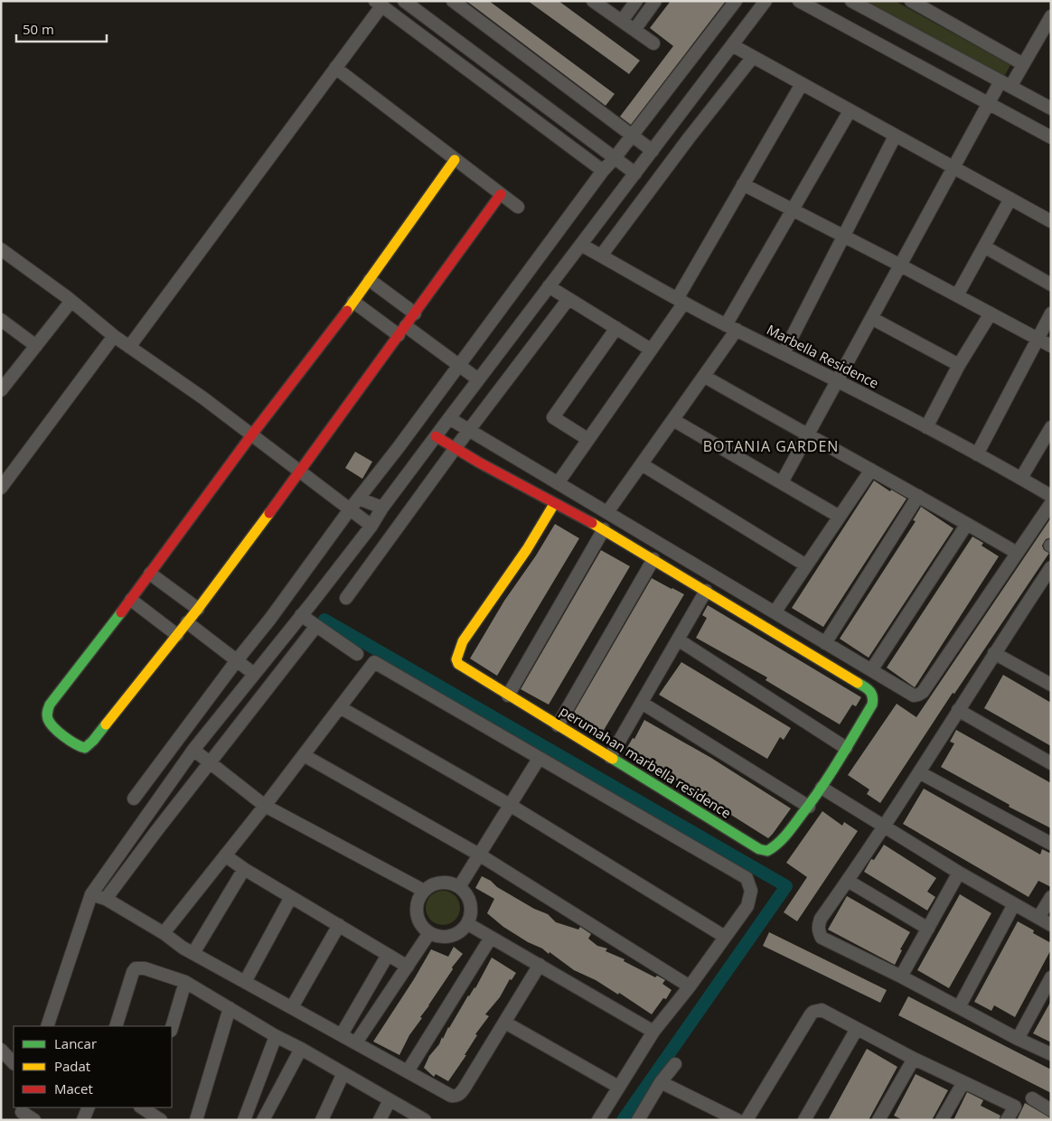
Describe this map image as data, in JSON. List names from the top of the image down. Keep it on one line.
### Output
{"streets":{"street":["Marbella Residence","perumahan marbella residence"]},"districts":["BOTANIA GARDEN"],"legend":["Lancar","Padat","Macet"],"scale_bar":"50 m"}
